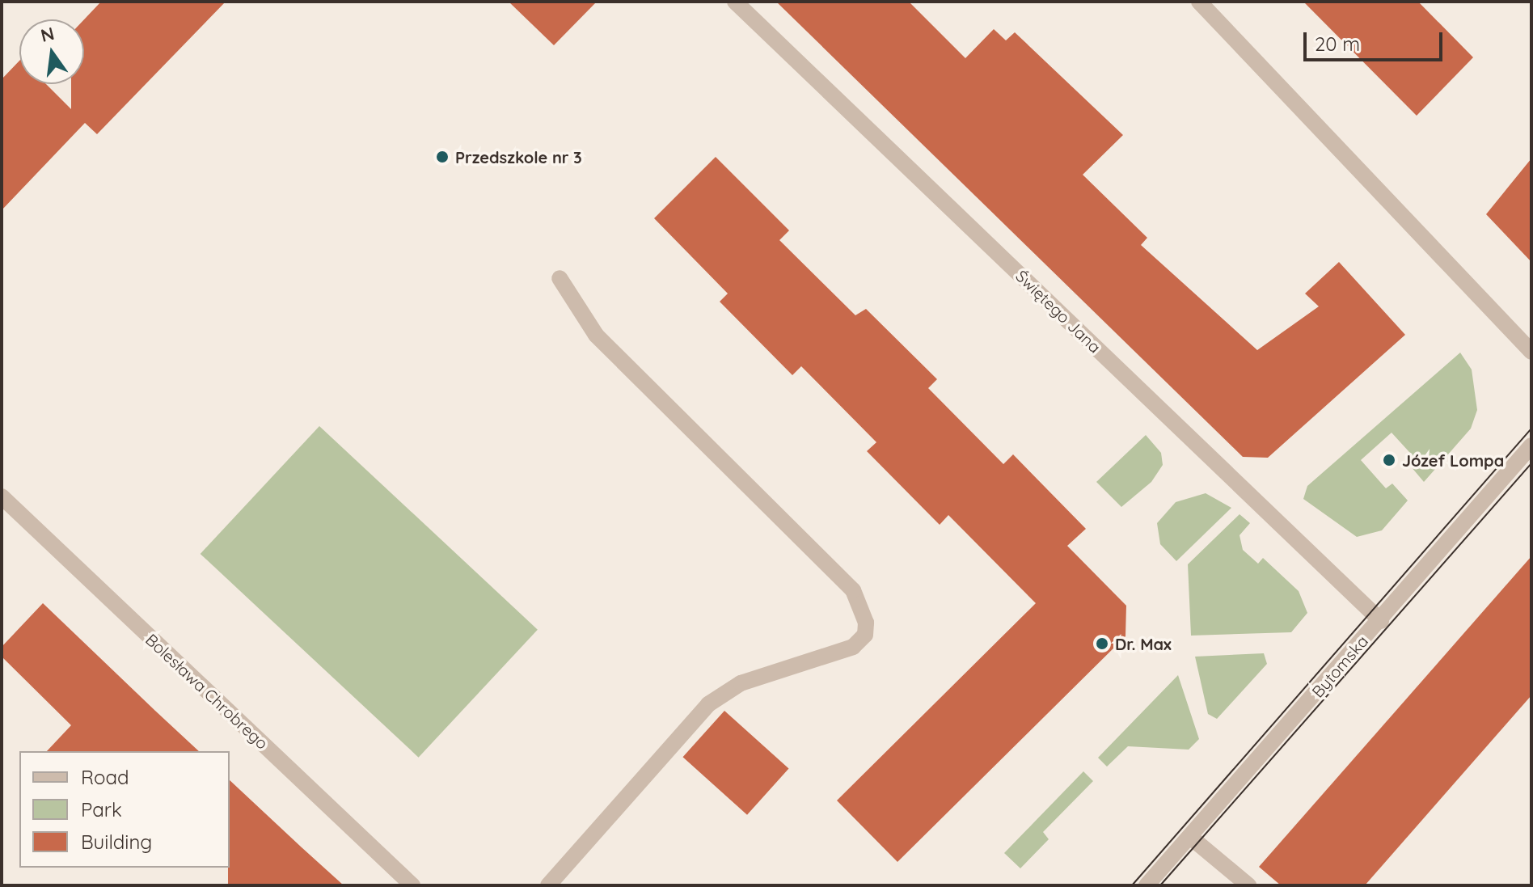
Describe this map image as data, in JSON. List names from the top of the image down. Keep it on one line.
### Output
{"streets":{"street":["Świętego Jana","Bytomska","Bolesława Chrobrego"]},"crossings":[["Świętego Jana","Bytomska"]],"places":["Przedszkole nr 3","Józef Lompa","Dr. Max"],"legend":["Road","Park","Building"],"scale_bar":"20 m","north":"top"}
